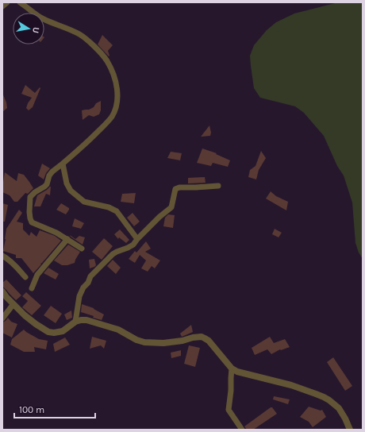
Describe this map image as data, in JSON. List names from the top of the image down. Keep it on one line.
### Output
{"scale_bar":"100 m","north":"right"}
